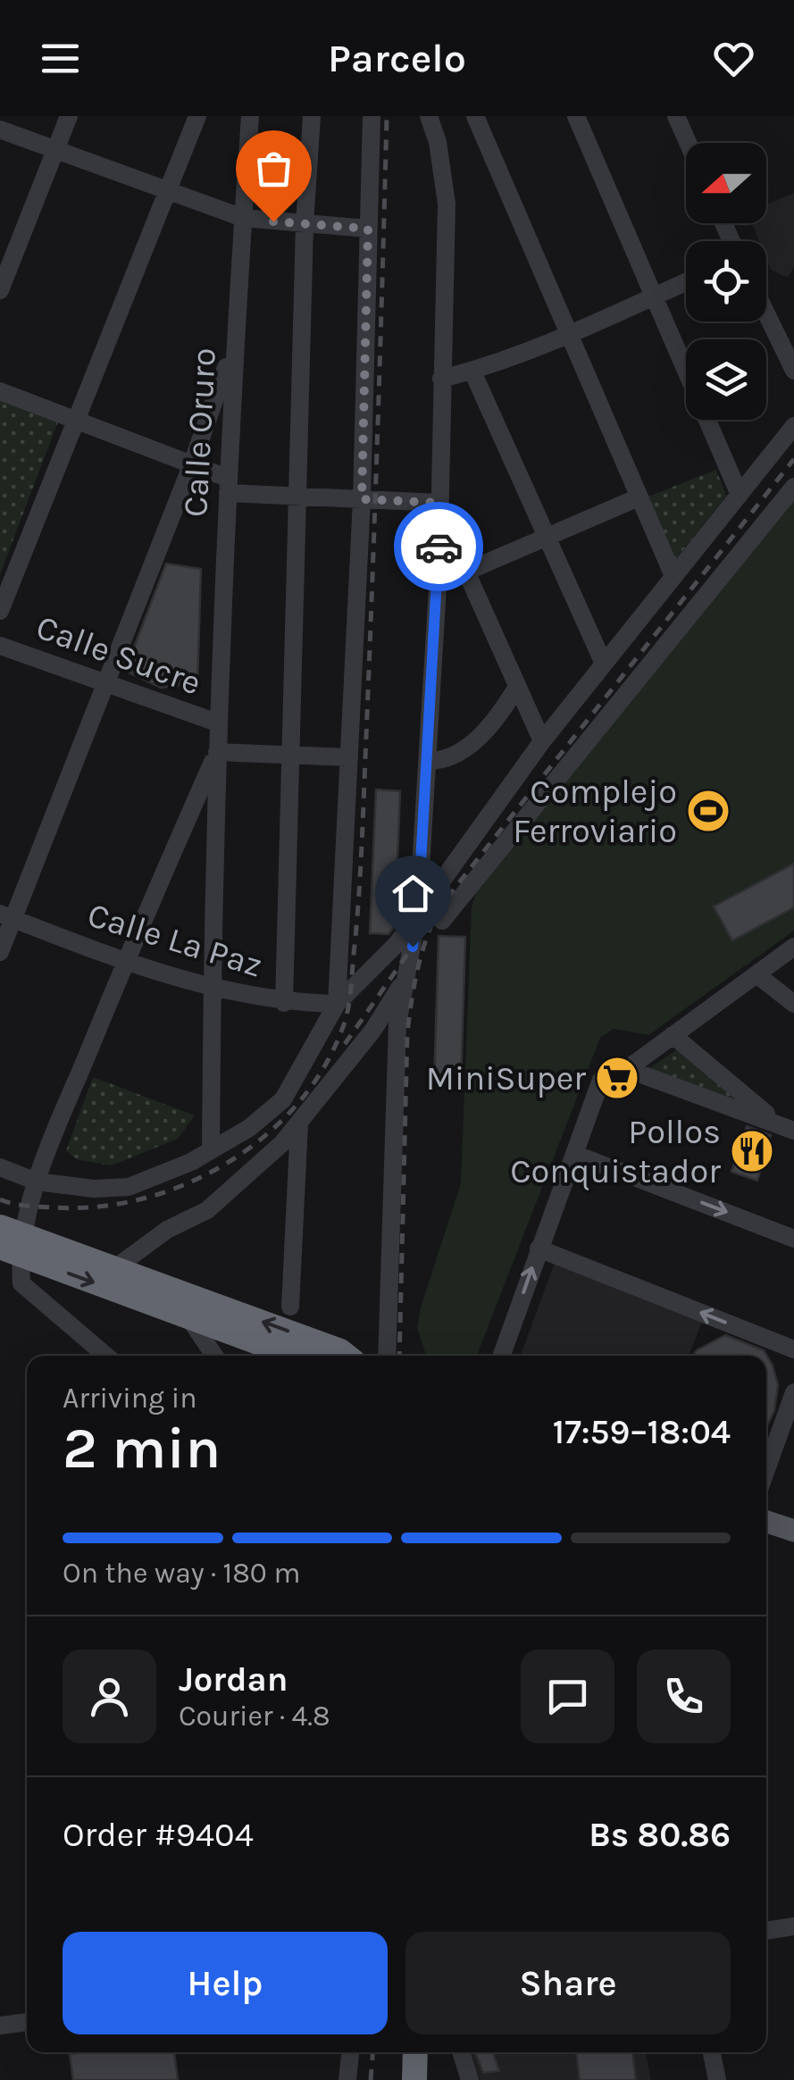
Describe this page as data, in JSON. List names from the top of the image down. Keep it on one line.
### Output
{"streets":{"street":["Calle Oruro","Calle Sucre","Calle La Paz"]},"crossings":[["Calle Oruro","Calle Sucre"],["Calle Oruro","Calle La Paz"]],"places":{"sports":["Complejo Ferroviario"],"supermarket":["MiniSuper"],"restaurant":["Pollos Conquistador"]},"north":"left","page":{"header":"Parcelo","heading":["2 min","Arriving in","17:59–18:04"],"panel":["Jordan","Courier · 4.8","Order #9404","Bs 80.86"],"bar":"On the way · 180 m","buttons":["Help","Share"]}}
